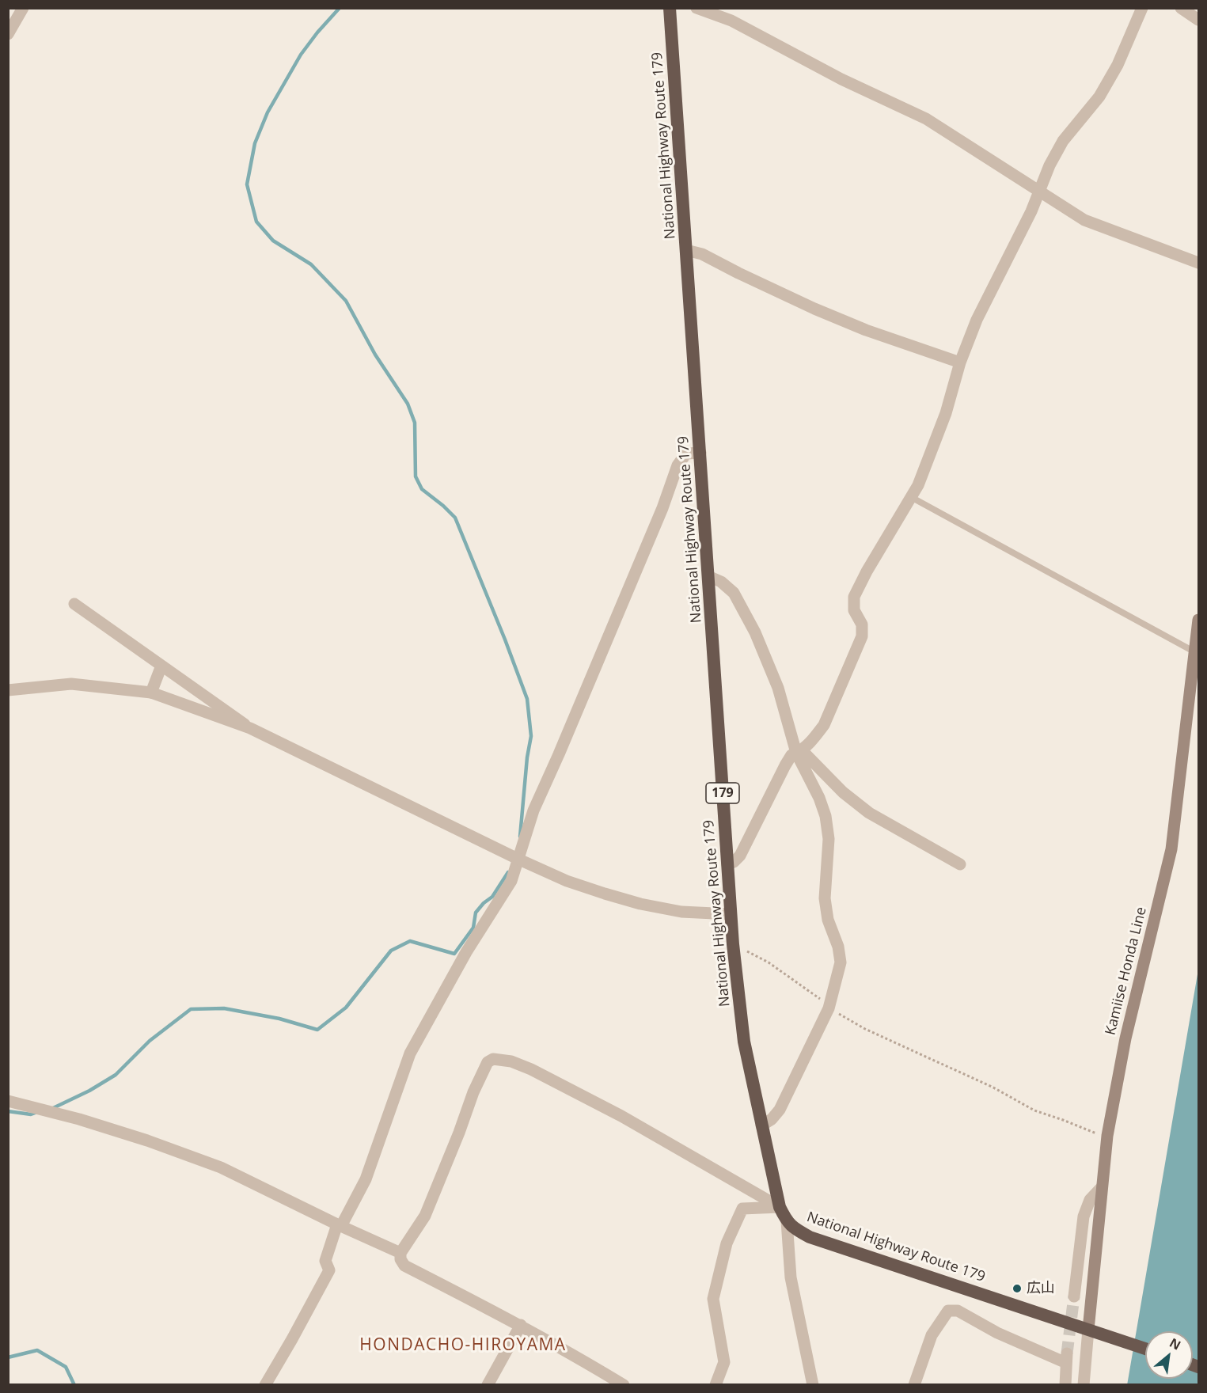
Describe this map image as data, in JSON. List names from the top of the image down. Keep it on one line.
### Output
{"streets":{"highway":["National Highway Route 179","179"],"main road":["Kamiise Honda Line"]},"crossings":[["National Highway Route 179","Kamiise Honda Line"]],"districts":["HONDACHO-HIROYAMA"],"places":["広山"],"north":"top right"}
